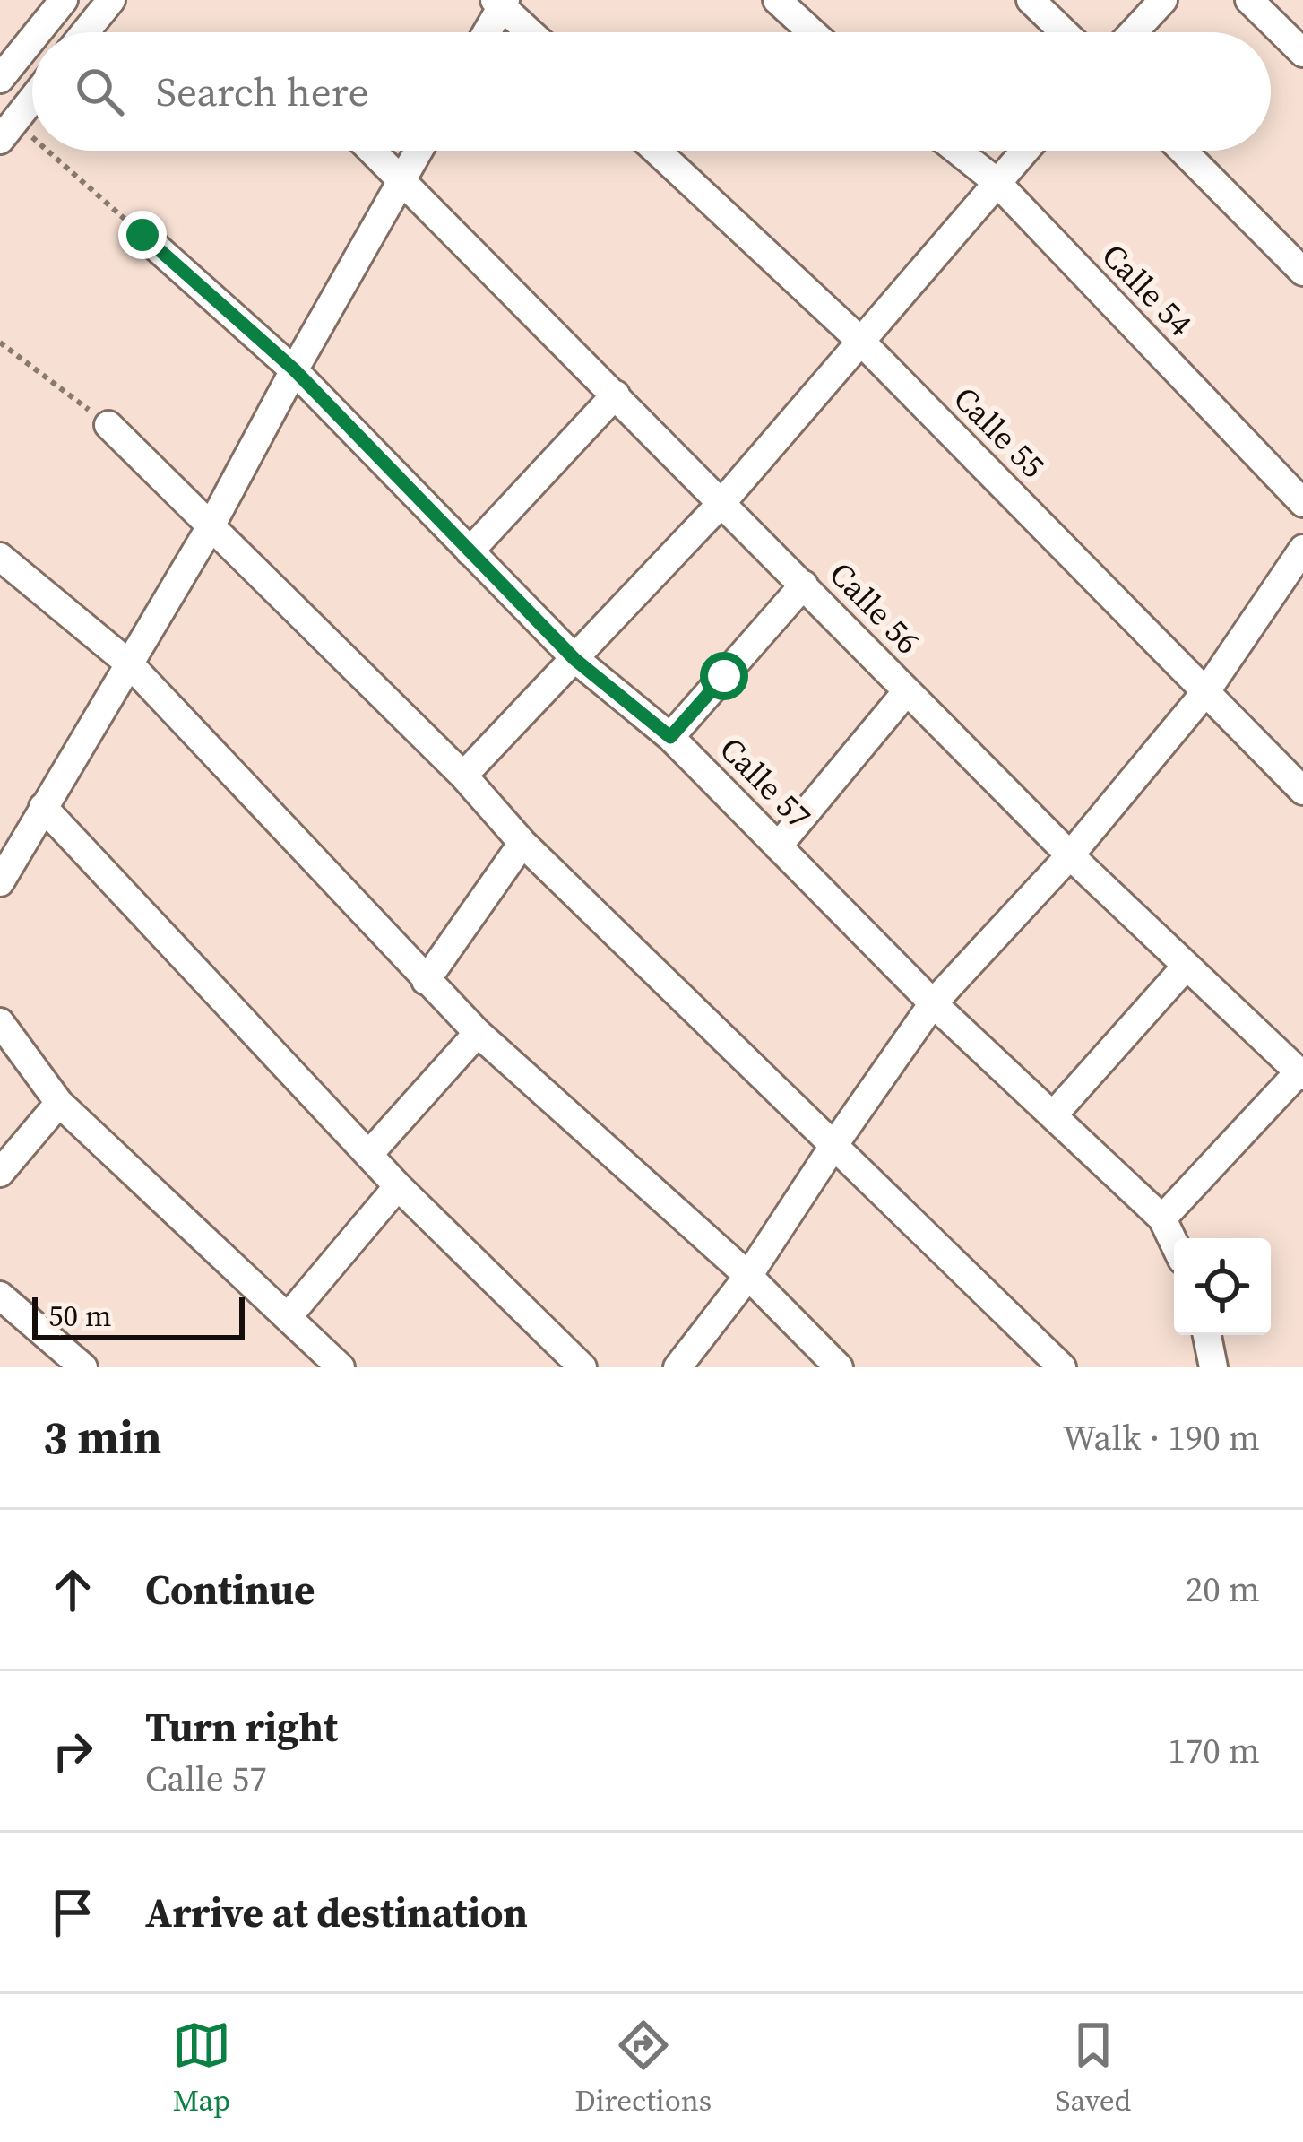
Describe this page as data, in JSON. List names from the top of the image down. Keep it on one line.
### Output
{"streets":{"street":["Calle 54","Calle 55","Calle 56","Calle 57"]},"scale_bar":"50 m","page":{"search":"Search here","scale":"50 m","heading":["3 min","Walk · 190 m"],"list":[["Continue","20 m"],["Turn right","Calle 57","170 m"],"Arrive at destination"],"nav":["Map","Directions","Saved"]}}
